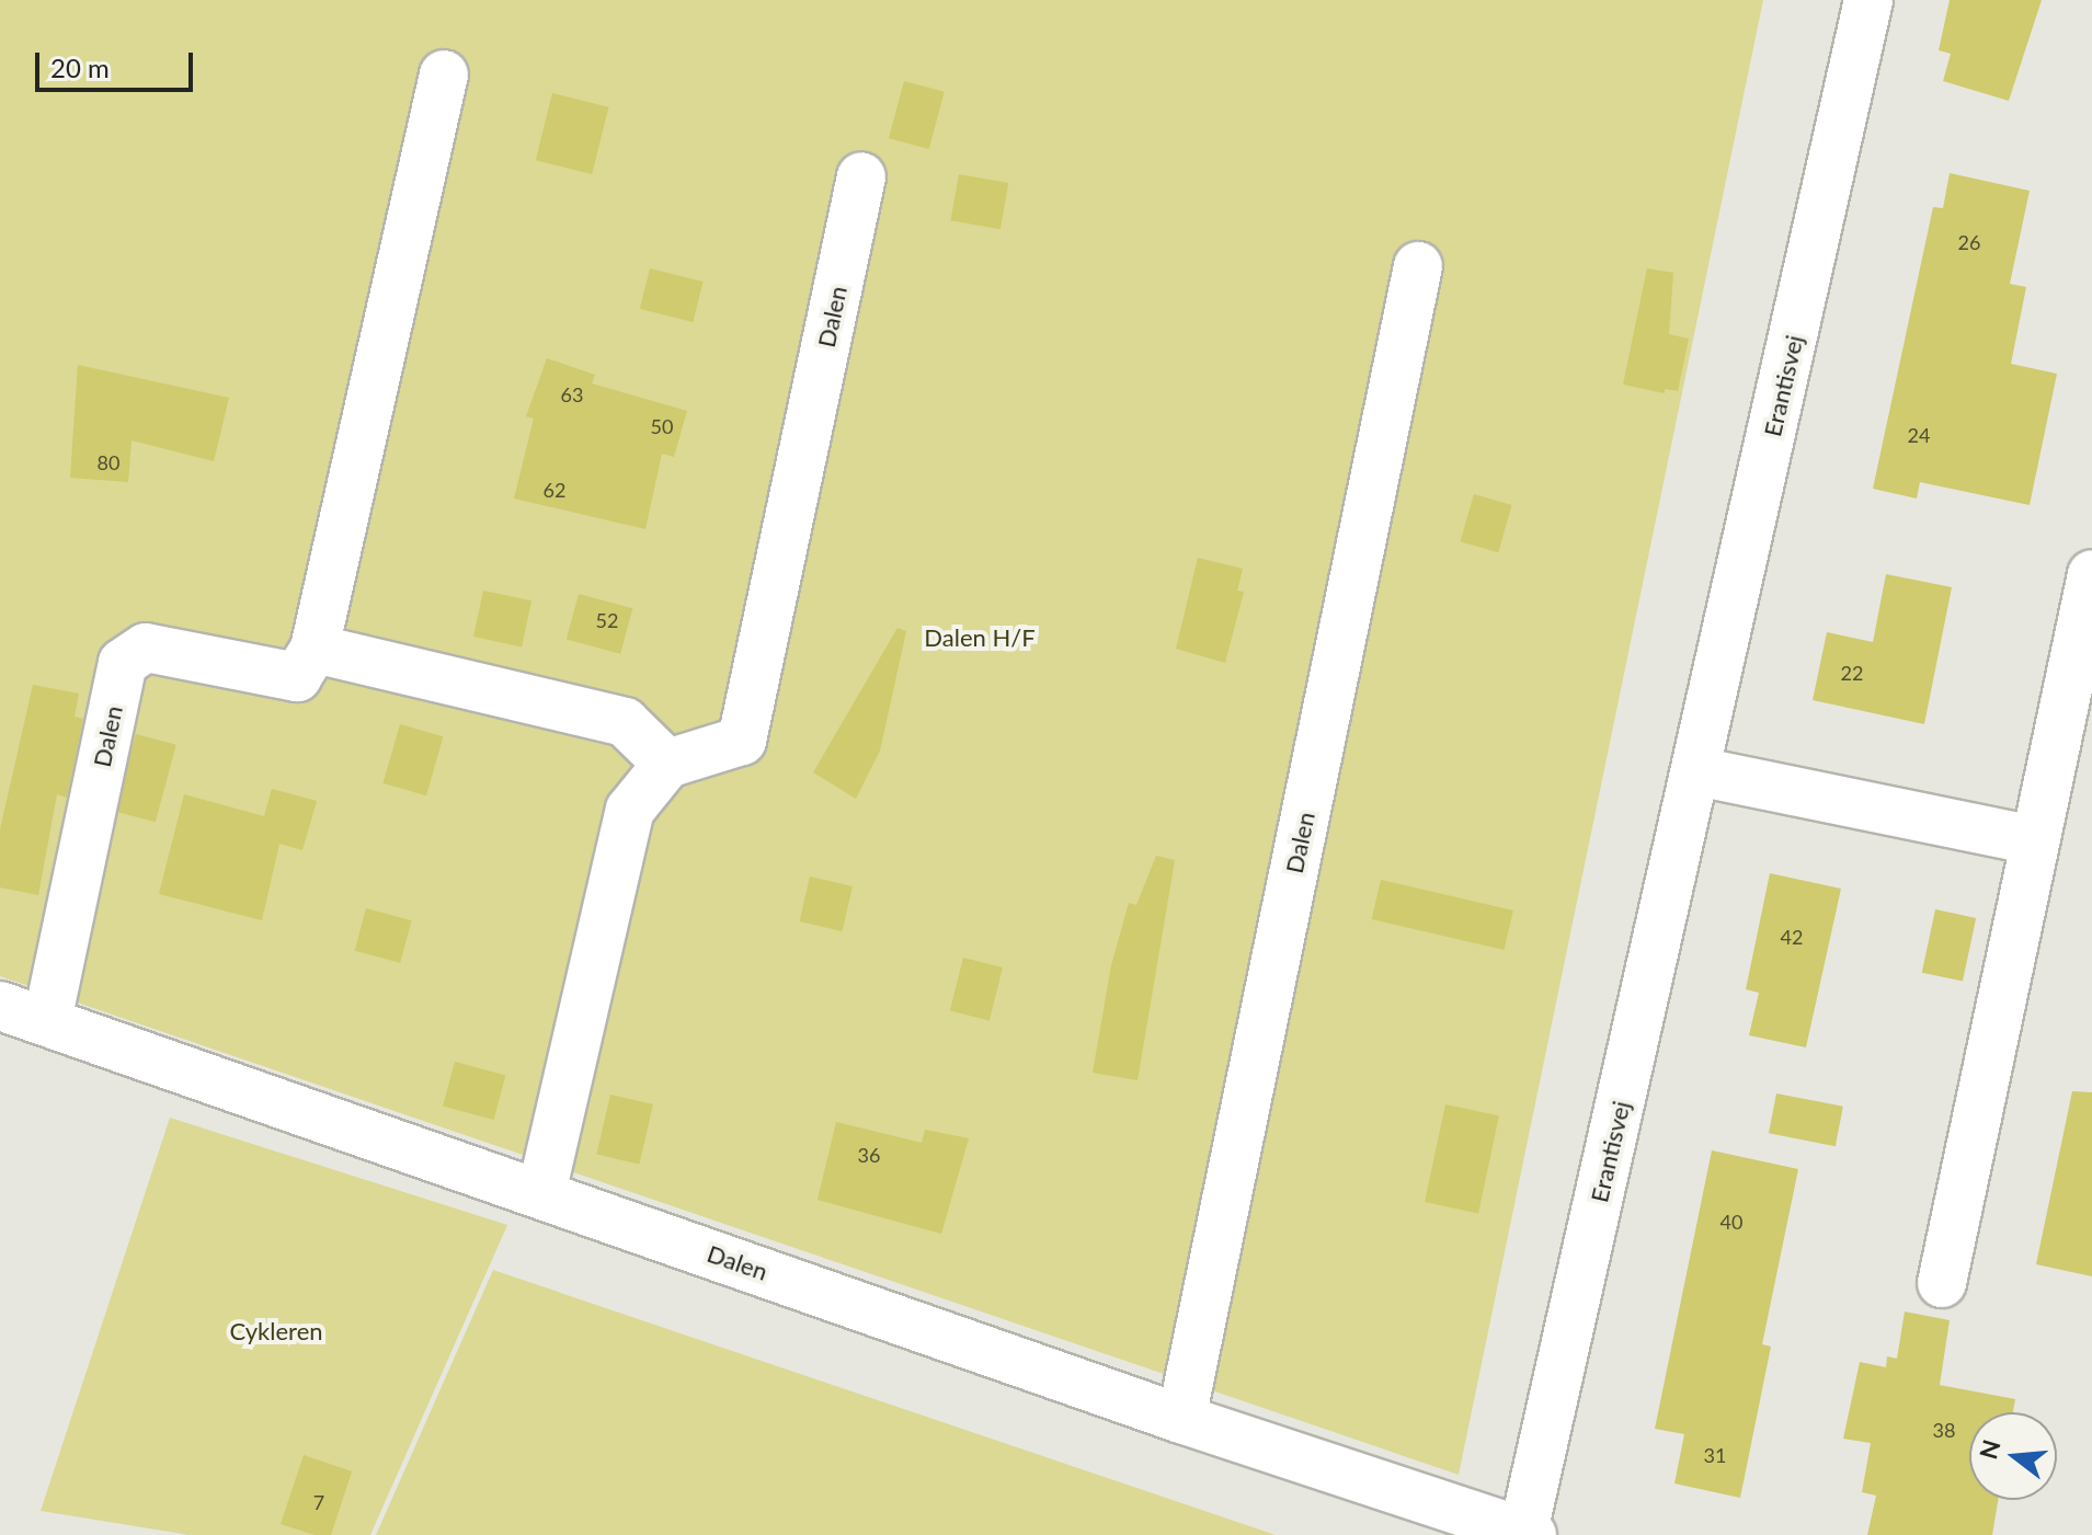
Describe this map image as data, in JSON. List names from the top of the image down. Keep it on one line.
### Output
{"streets":{"street":["Dalen","Erantisvej"]},"crossings":[["Dalen","Erantisvej"]],"parks":["Dalen H/F","Cykleren"],"house_numbers":["26","63","50","24","80","62","52","22","42","36","40","38","31","7"],"scale_bar":"20 m","north":"left"}
